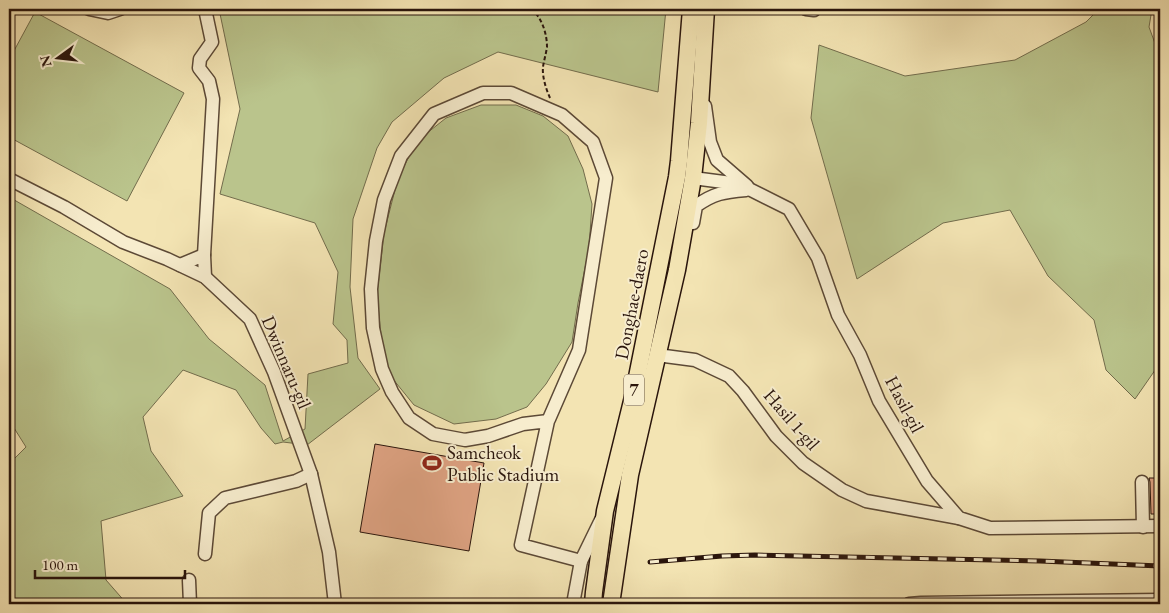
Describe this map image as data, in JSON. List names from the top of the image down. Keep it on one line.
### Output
{"streets":{"main road":["Donghae-daero","7"],"street":["Dwinnaru-gil","Hasil-gil","Hasil 1-gil"]},"crossings":[["Donghae-daero","Hasil-gil"],["Donghae-daero","Hasil 1-gil"],["Hasil-gil","Hasil 1-gil"]],"places":{"sports":["Samcheok Public Stadium"]},"scale_bar":"100 m","north":"left"}
